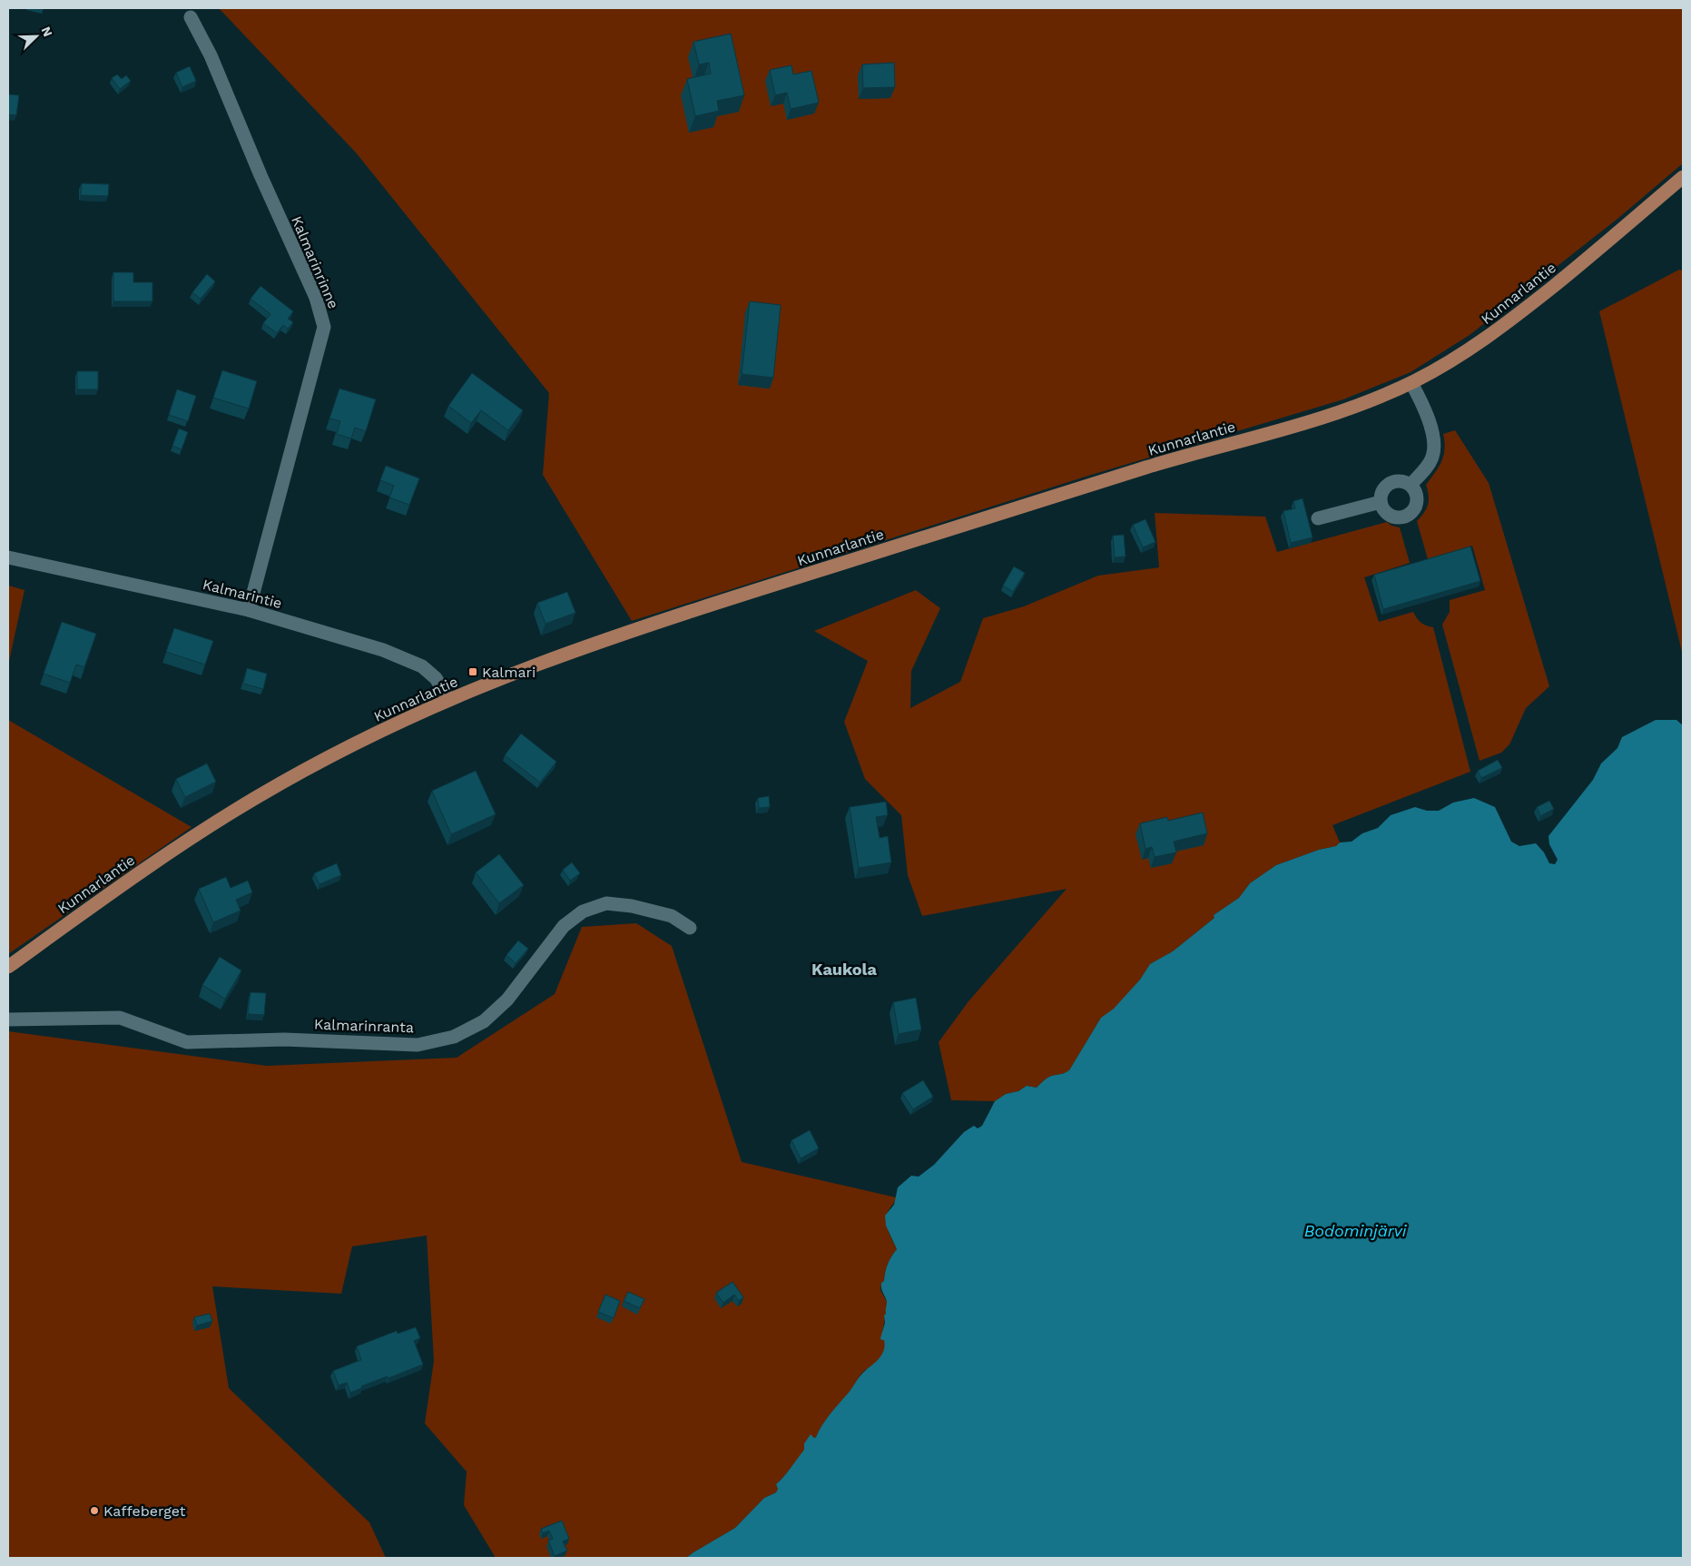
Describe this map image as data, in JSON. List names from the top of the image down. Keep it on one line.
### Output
{"streets":{"main road":["Kunnarlantie"],"street":["Kalmarinrinne","Kalmarintie","Kalmarinranta"]},"crossings":[["Kalmarinrinne","Kalmarintie"],["Kunnarlantie","Kalmarintie"]],"districts":["Kaukola"],"water":["Bodominjärvi"],"places":{"transit":["Kalmari"],"other":["Kaffeberget"]},"north":"top right"}
